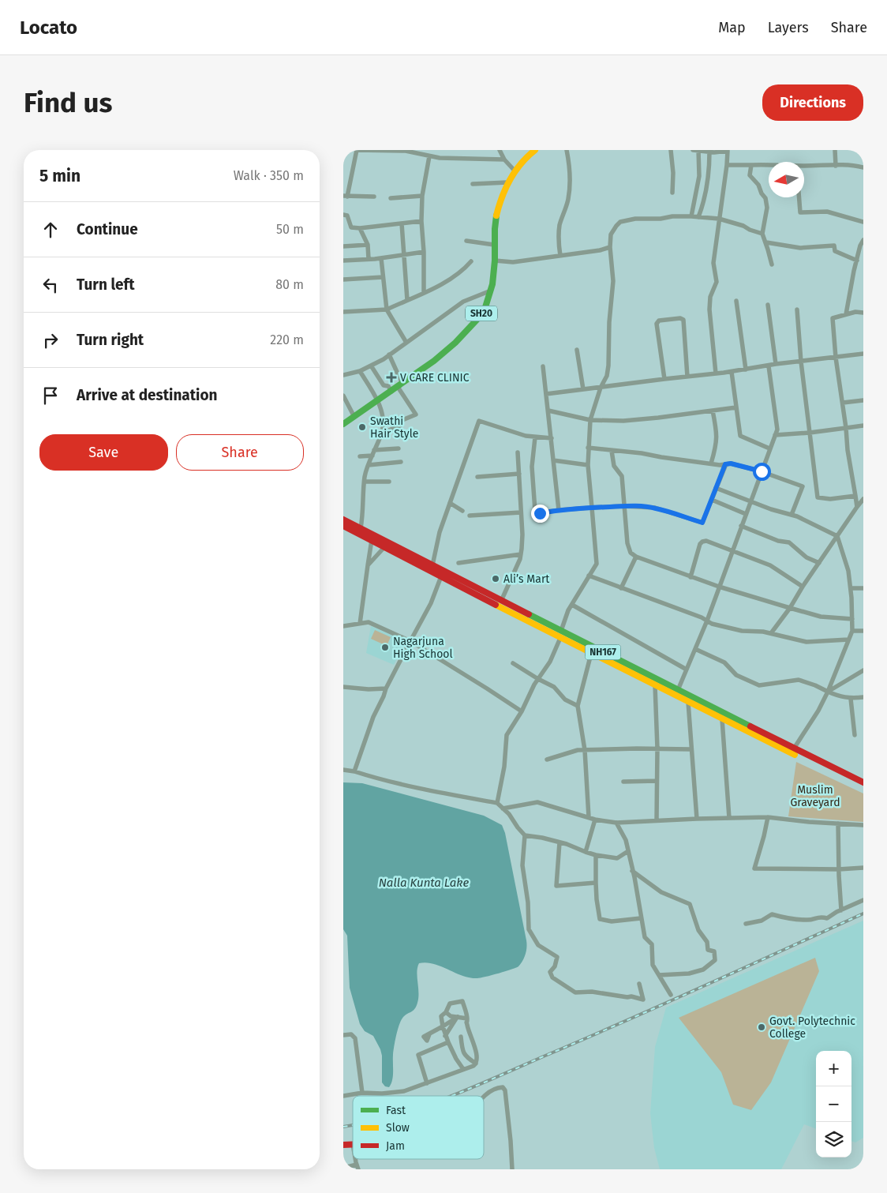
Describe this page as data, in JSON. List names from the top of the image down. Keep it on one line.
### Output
{"streets":{"main road":["SH20","NH167"]},"water":["Nalla Kunta Lake"],"parks":["Muslim Graveyard"],"places":{"health":["V CARE CLINIC"],"other":["Swathi Hair Style","Ali’s Mart","Nagarjuna High School","Govt. Polytechnic College"]},"legend":["Fast","Slow","Jam"],"north":"left","page":{"header":"Locato","nav":["Map","Layers","Share"],"buttons":["Directions",["Save","Share"]],"title":"Find us","heading":["5 min","Walk · 350 m"],"list":[["Continue","50 m"],["Turn left","80 m"],["Turn right","220 m"],"Arrive at destination"],"map_buttons":["+","−"]}}
